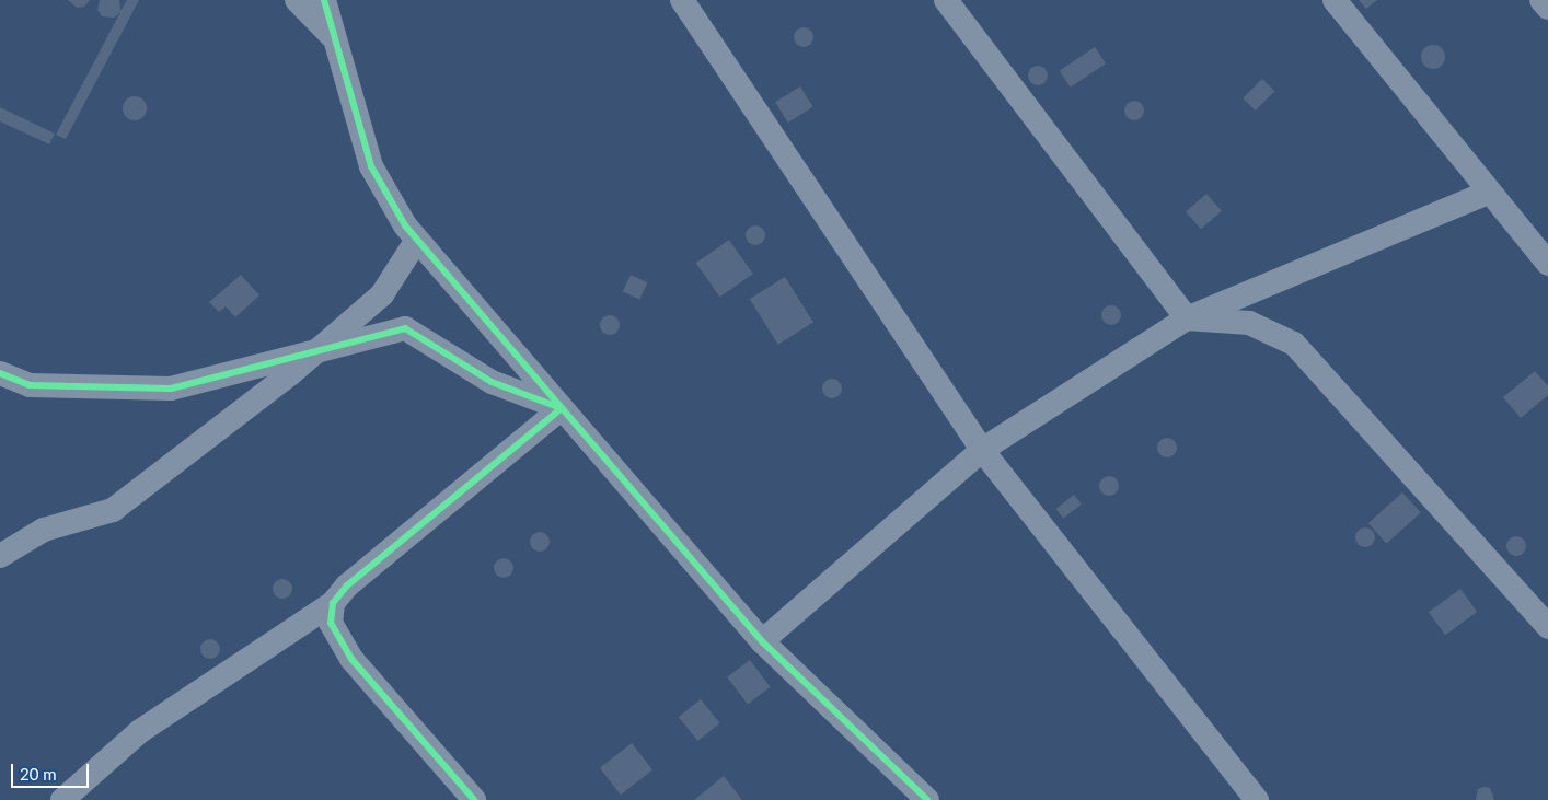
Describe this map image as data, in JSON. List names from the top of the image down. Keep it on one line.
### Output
{"scale_bar":"20 m"}
